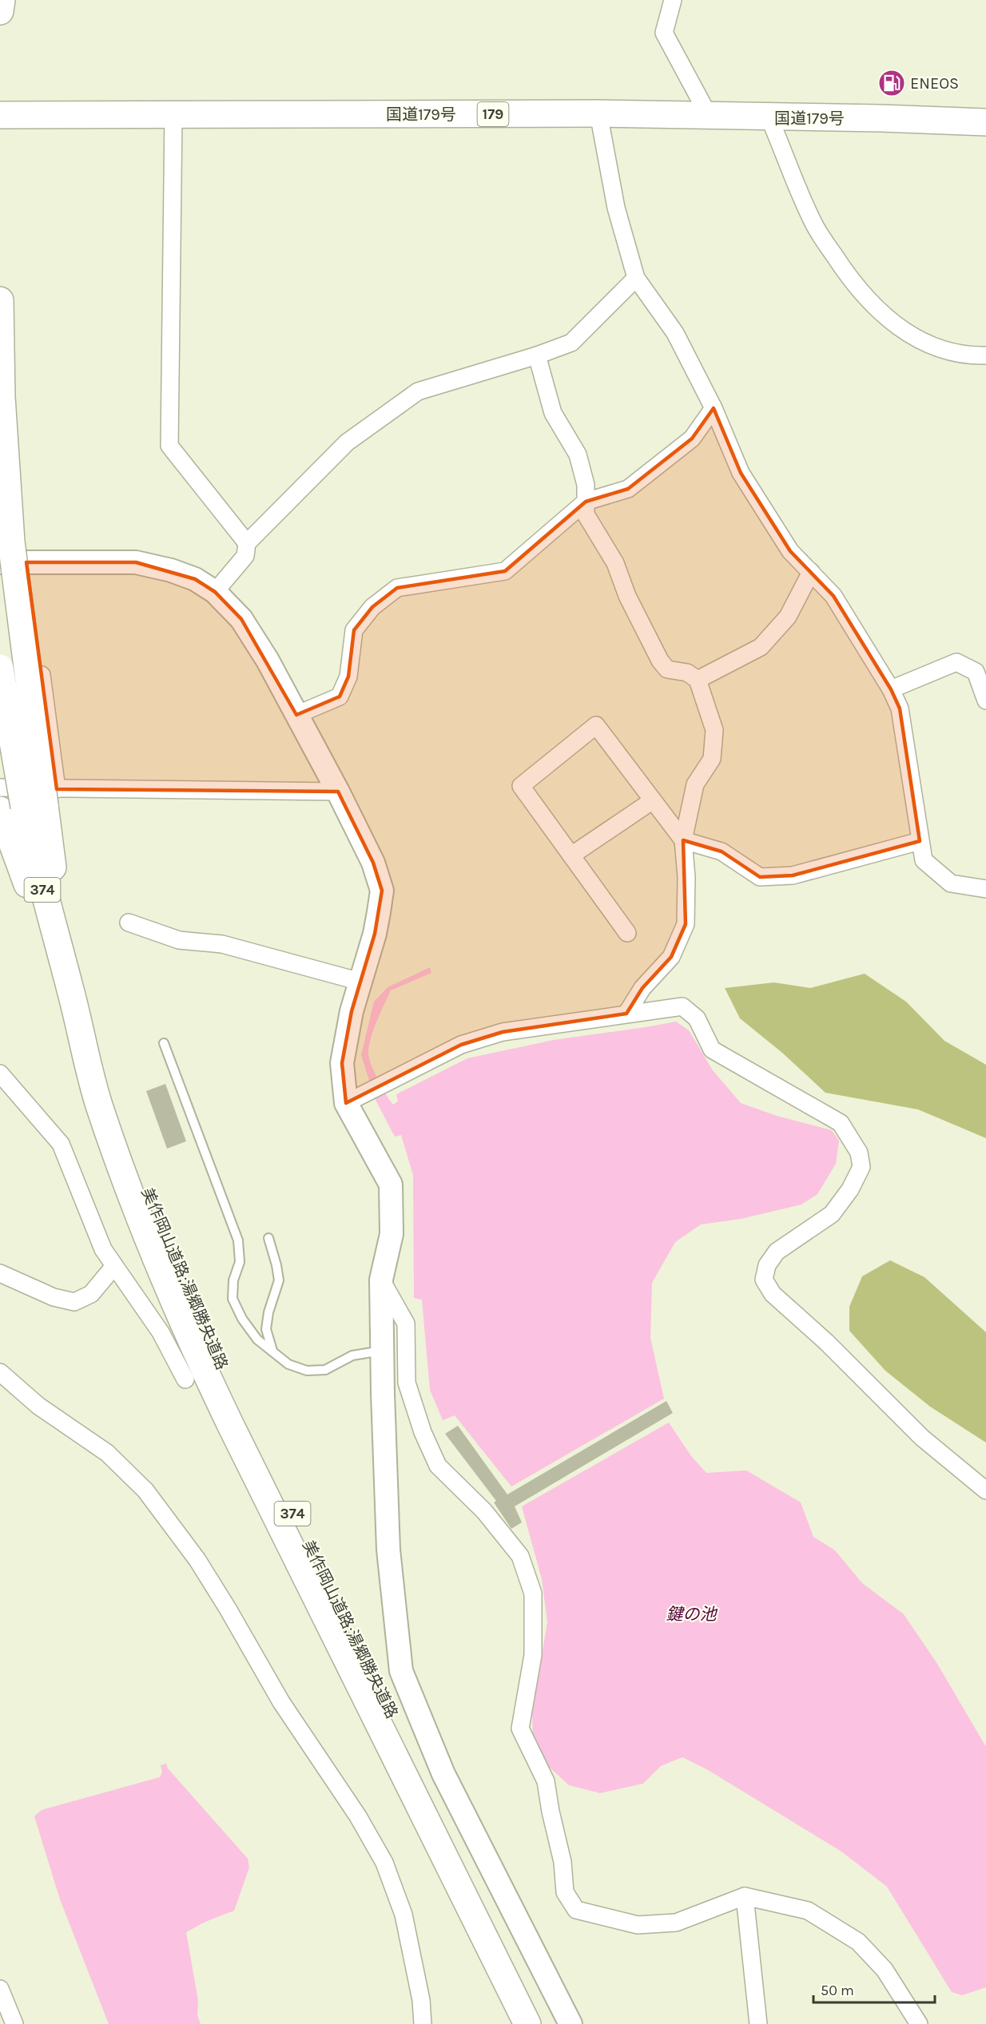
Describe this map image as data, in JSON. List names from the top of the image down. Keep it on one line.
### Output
{"streets":{"highway":["国道179号","179","374","美作岡山道路;湯郷勝央道路"]},"water":["鍵の池"],"places":{"fuel station":["ENEOS"]},"scale_bar":"50 m"}
